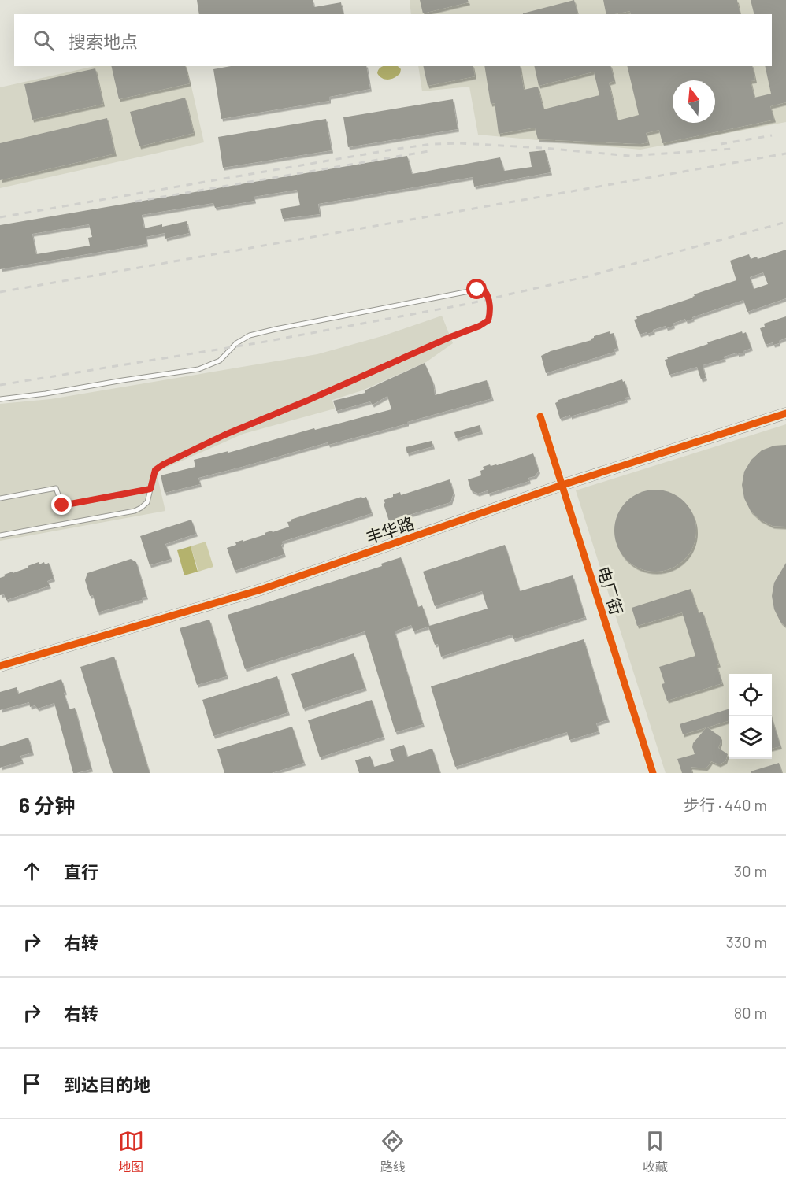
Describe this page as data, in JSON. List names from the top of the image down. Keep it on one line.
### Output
{"streets":{"street":["丰华路","电厂街"]},"crossings":[["丰华路","电厂街"]],"north":"top","page":{"search":"搜索地点","heading":["6 分钟","步行 · 440 m"],"list":[["直行","30 m"],["右转","330 m"],["右转","80 m"],"到达目的地"],"nav":["地图","路线","收藏"]}}
